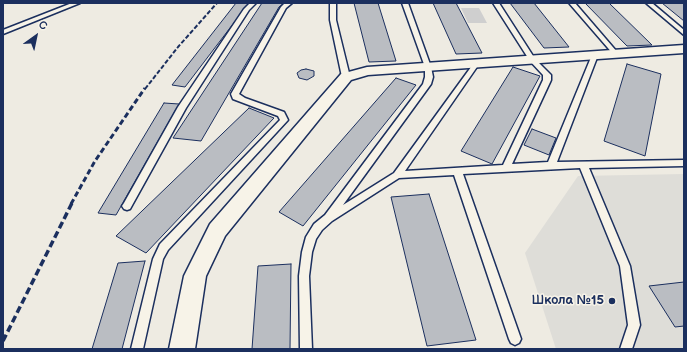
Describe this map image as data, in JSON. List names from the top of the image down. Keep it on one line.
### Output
{"places":["Школа №15"],"north":"top right"}
